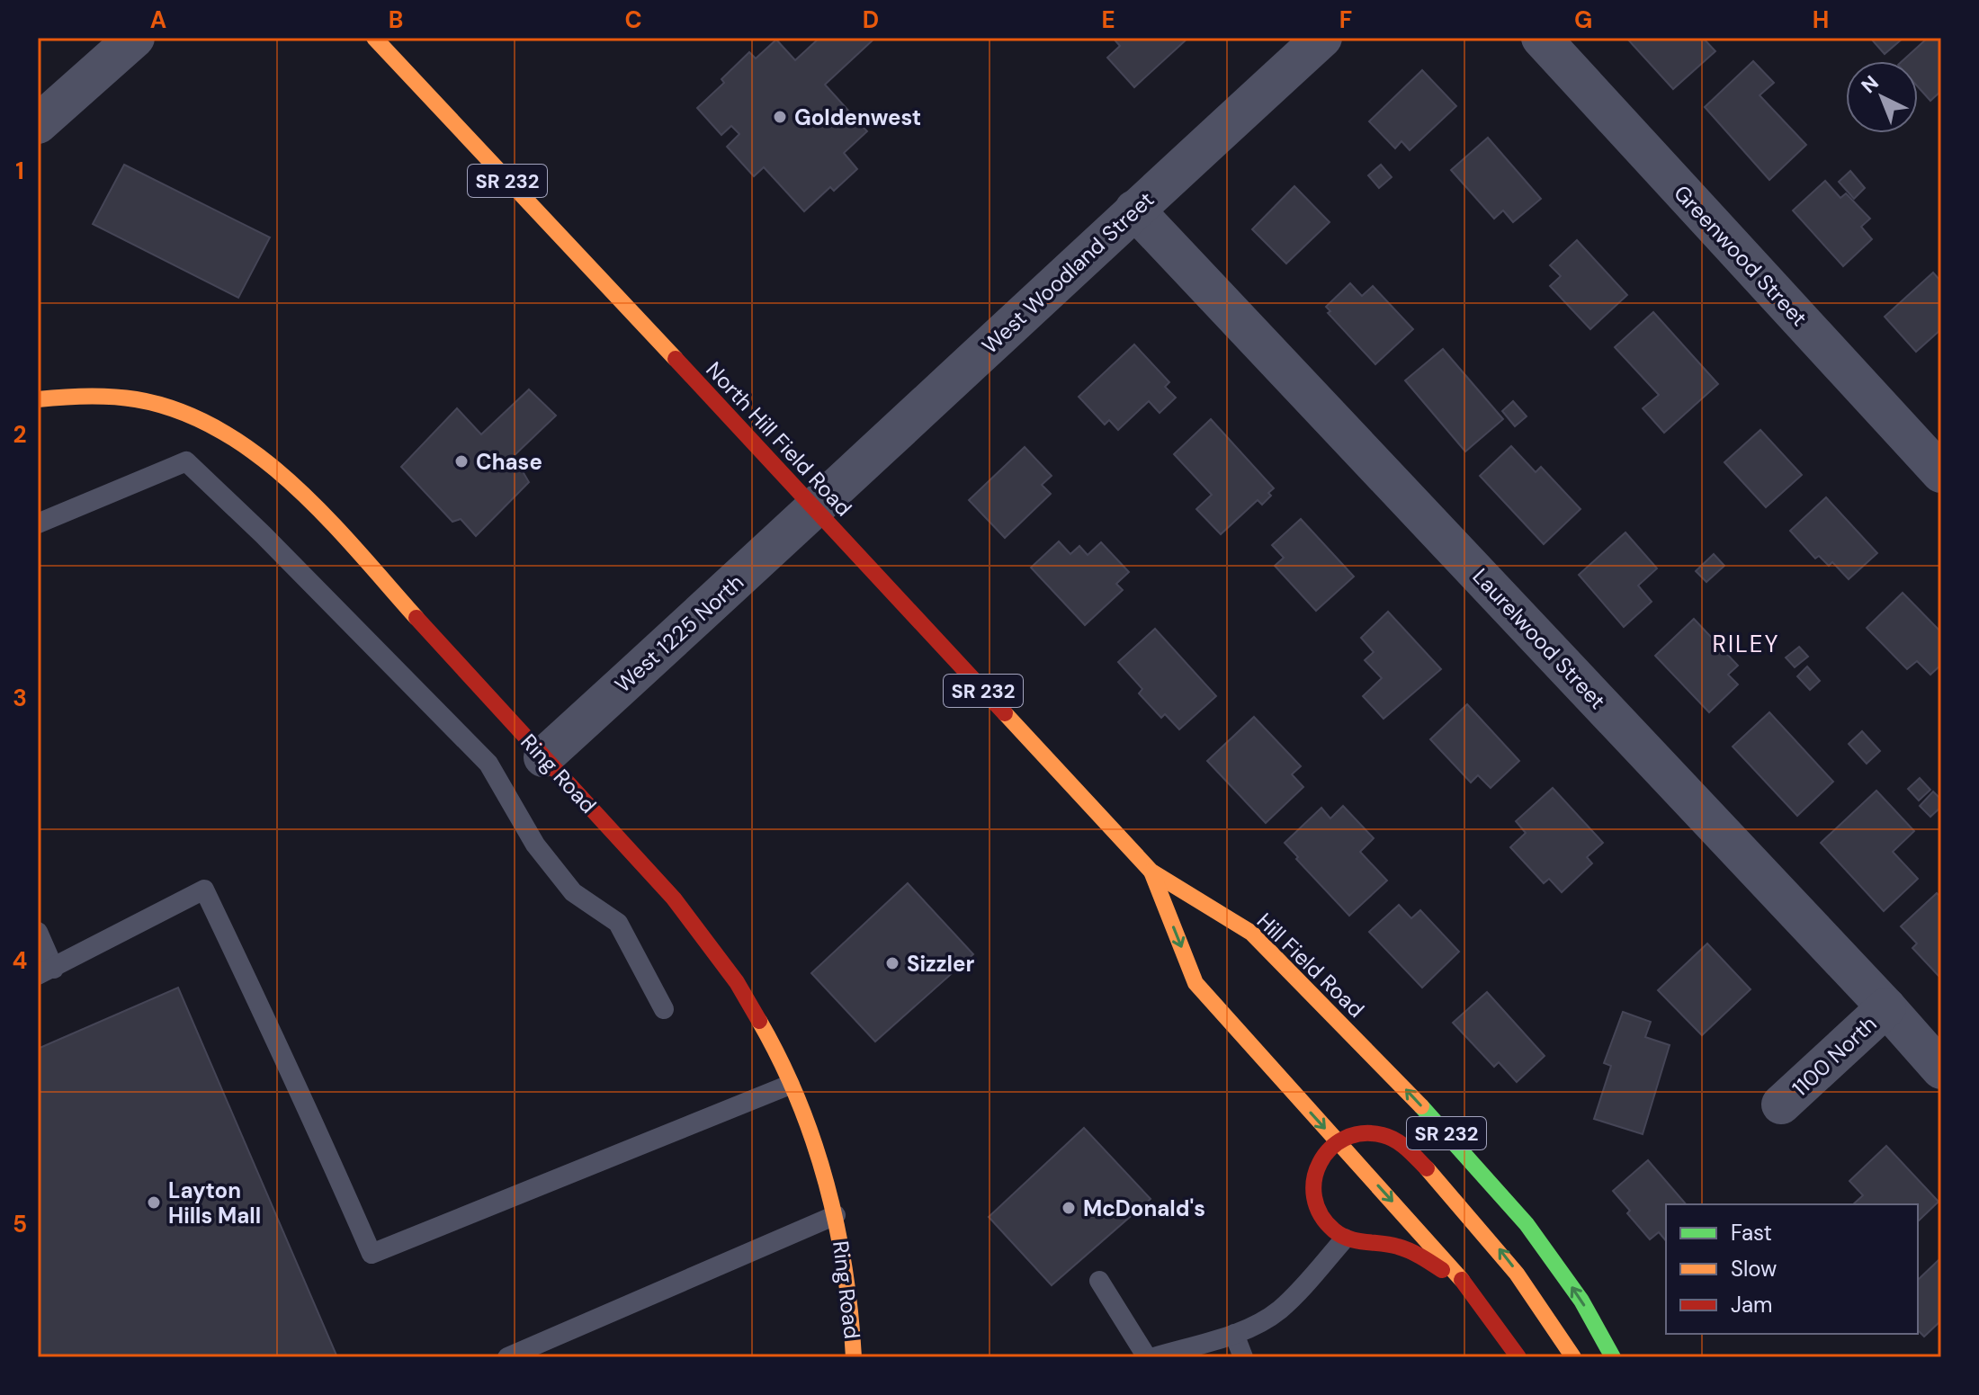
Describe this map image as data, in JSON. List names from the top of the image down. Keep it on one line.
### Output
{"streets":{"main road":["SR 232","North Hill Field Road","Ring Road","Hill Field Road"],"street":["Greenwood Street","West Woodland Street","West 1225 North","Laurelwood Street","1100 North"]},"crossings":[["SR 232","North Hill Field Road"],["SR 232","Hill Field Road"],["West Woodland Street","North Hill Field Road"],["West Woodland Street","West 1225 North"],["West Woodland Street","Laurelwood Street"],["North Hill Field Road","West 1225 North"],["North Hill Field Road","Hill Field Road"],["West 1225 North","Ring Road"],["Laurelwood Street","1100 North"]],"districts":["RILEY"],"places":["Goldenwest","Chase","Sizzler","Layton Hills Mall","McDonald's"],"legend":["Fast","Slow","Jam"],"north":"top left","grid":{"columns":["A","B","C","D","E","F","G","H"],"rows":["1","2","3","4","5"]}}
